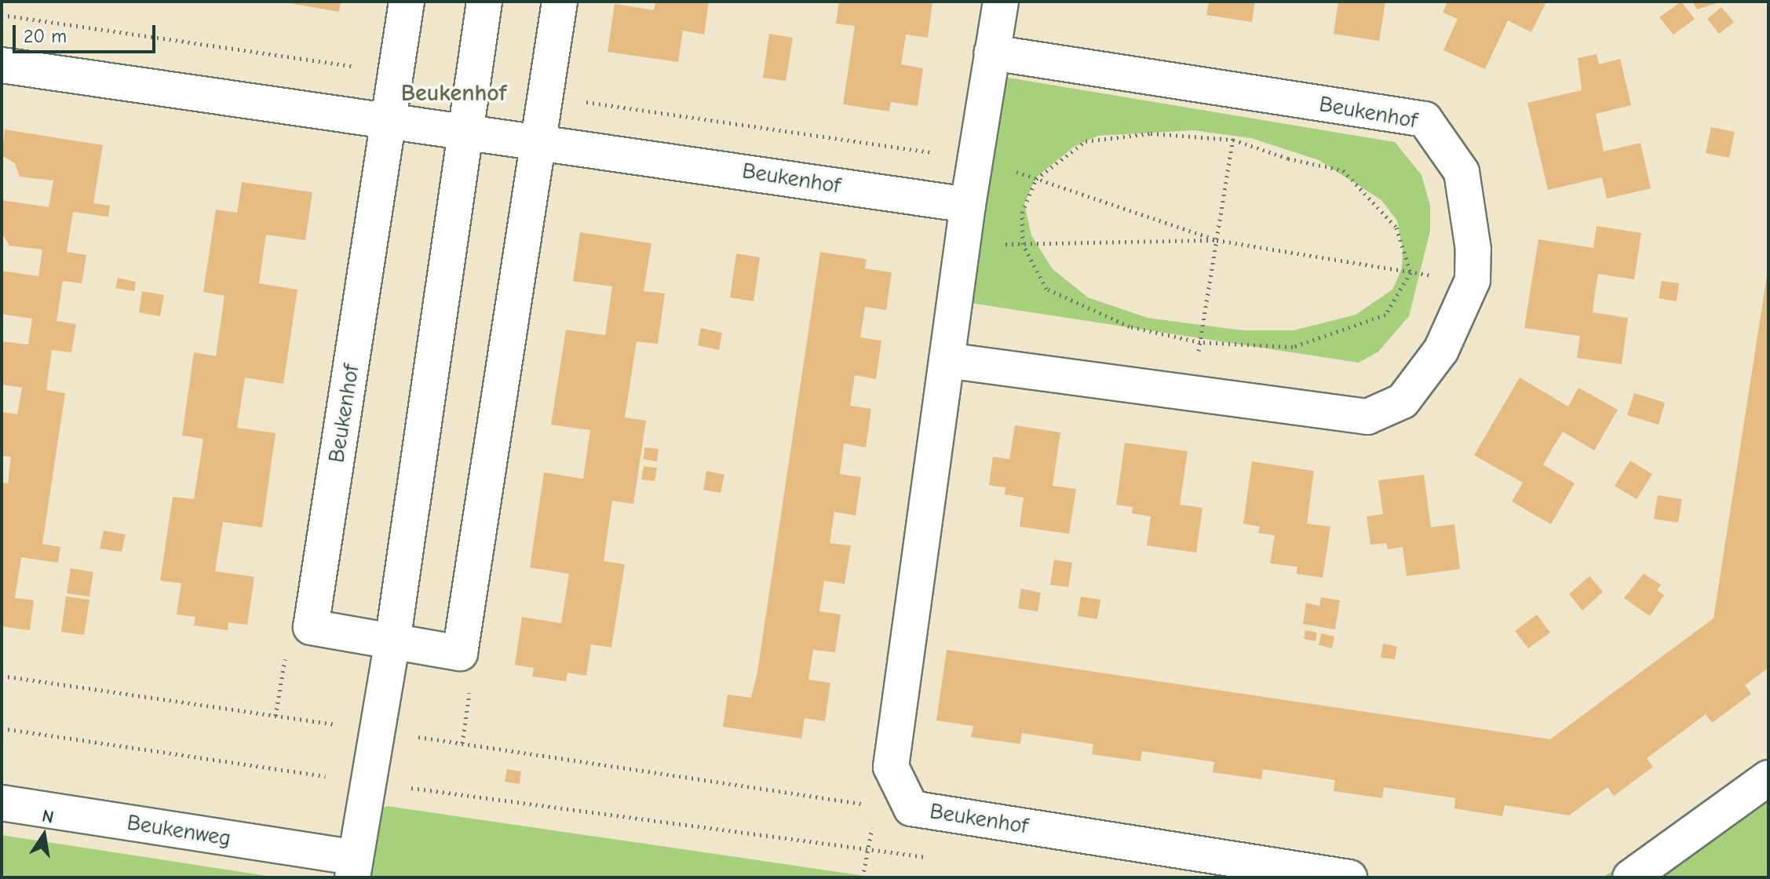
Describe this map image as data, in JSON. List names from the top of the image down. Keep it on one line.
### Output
{"streets":{"street":["Beukenhof","Beukenweg"]},"districts":["Beukenhof"],"scale_bar":"20 m","north":"top"}
